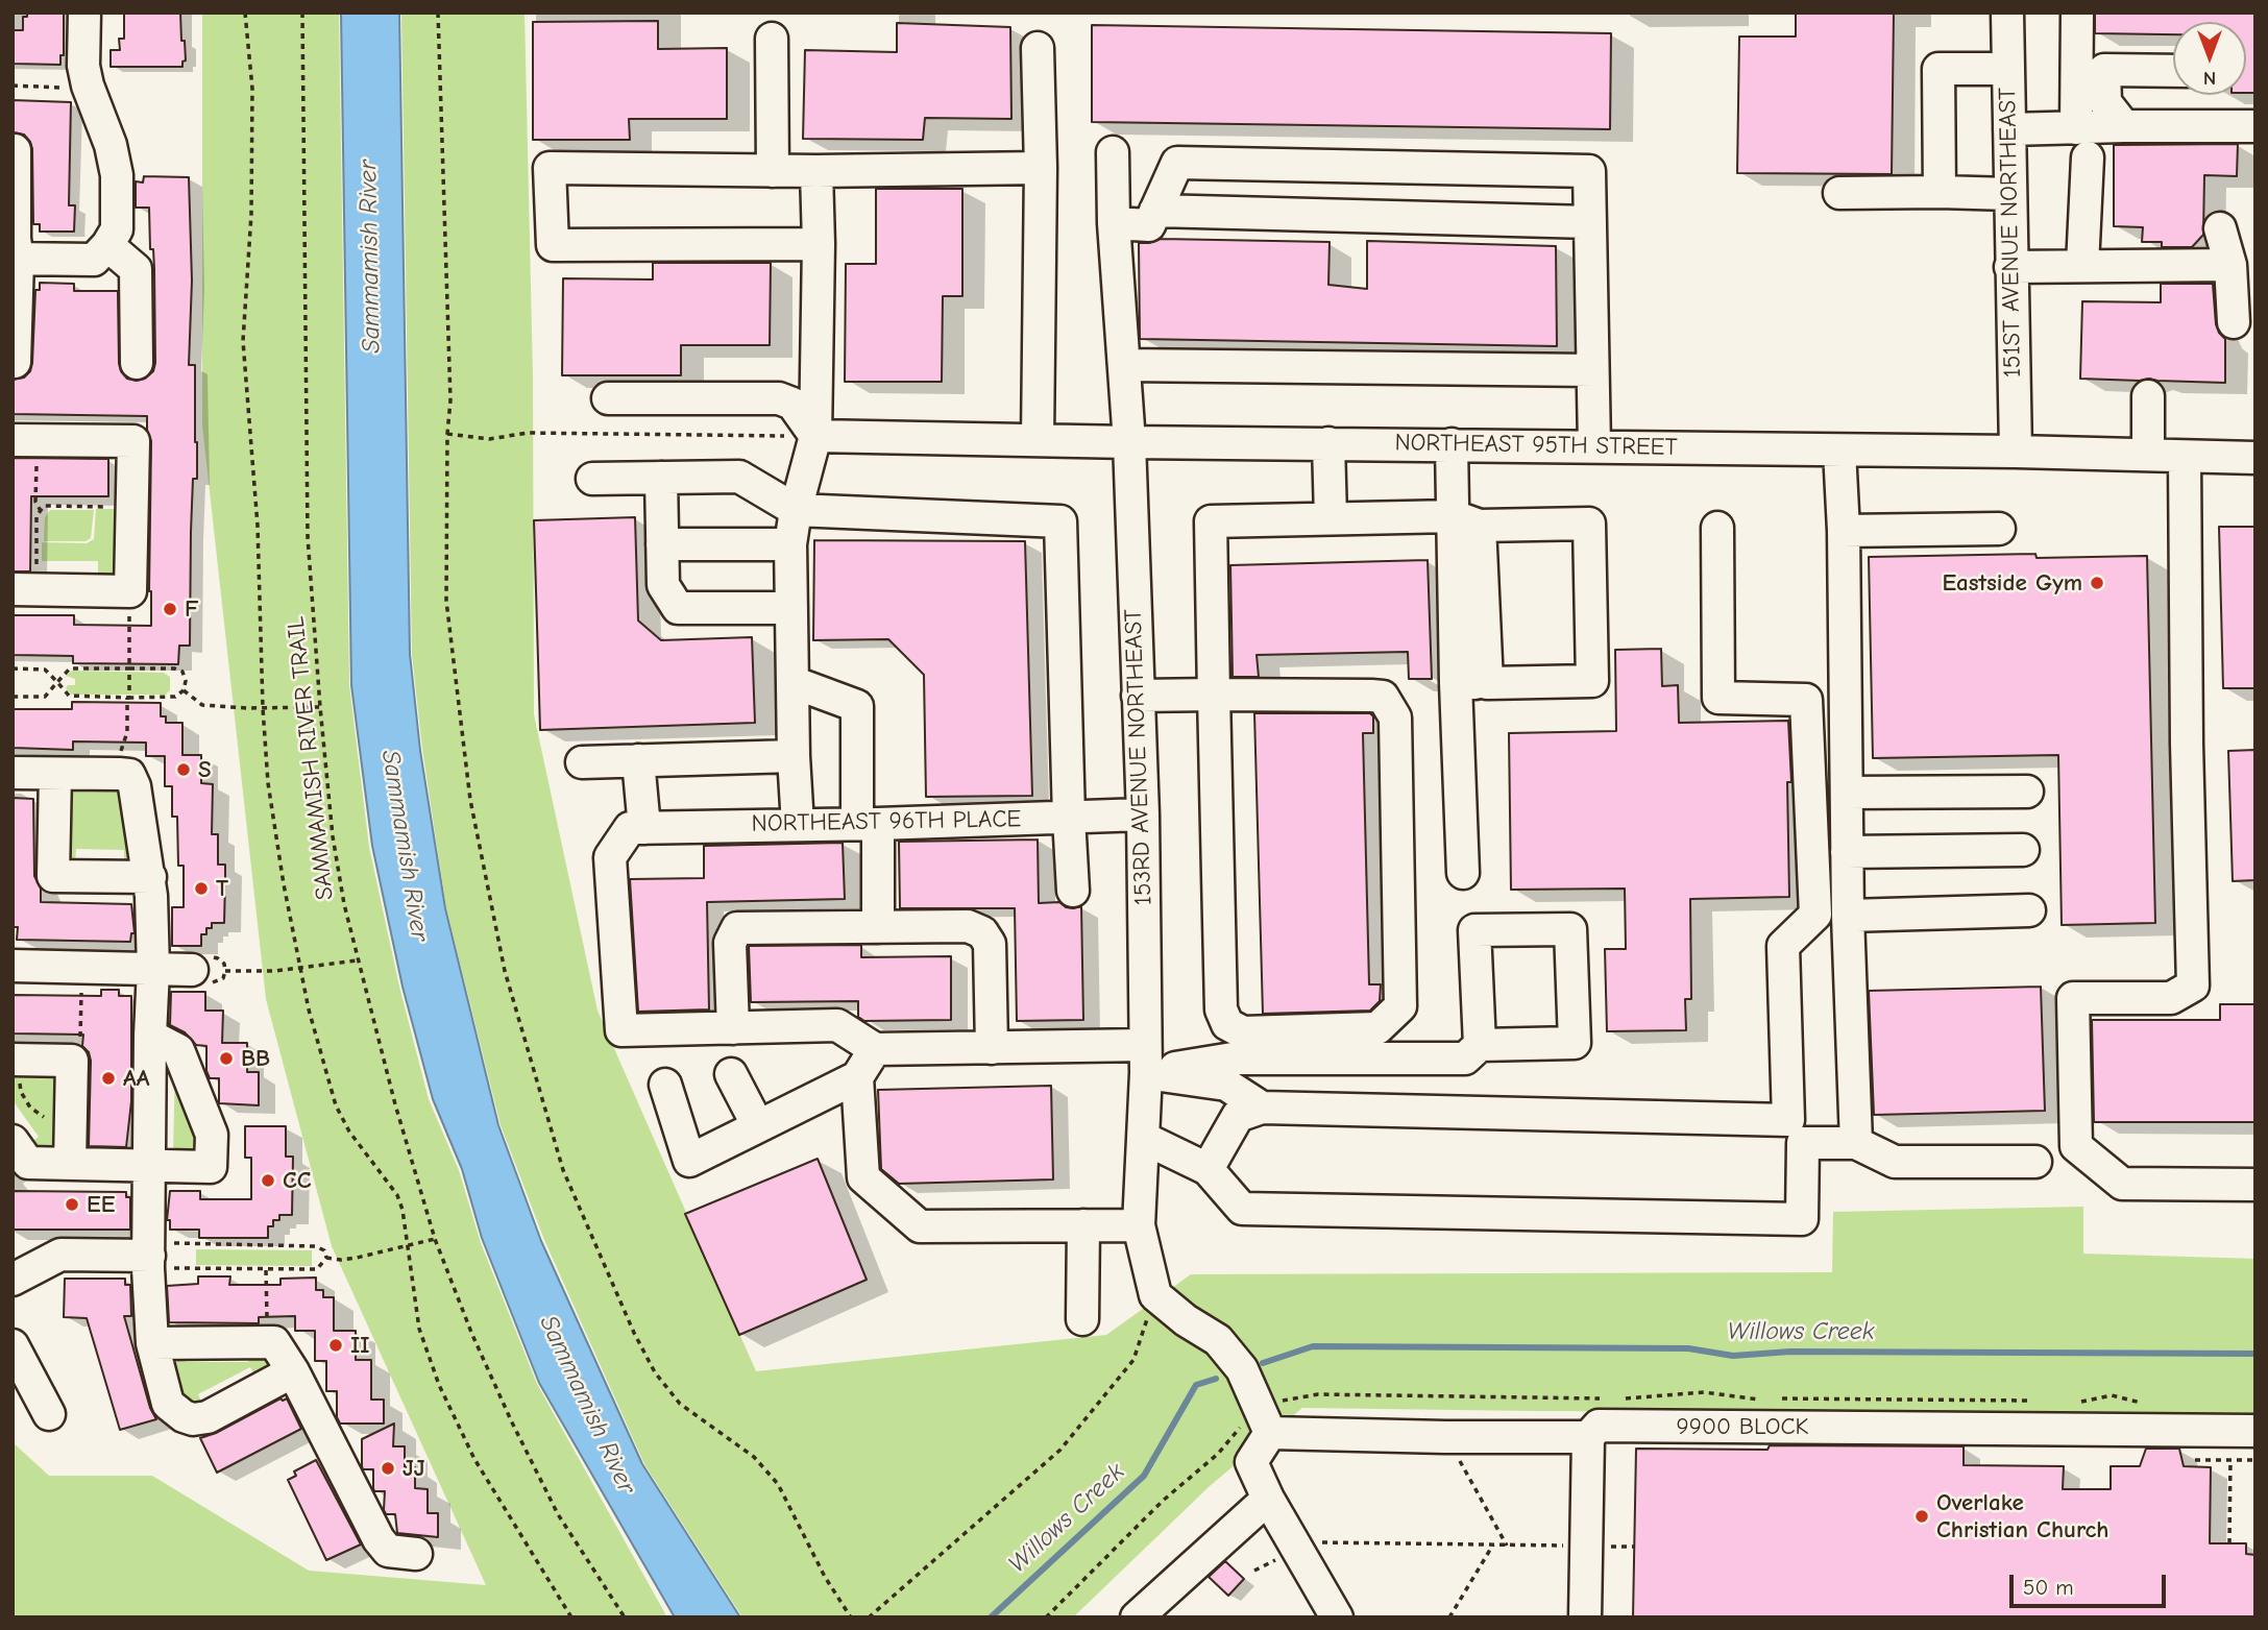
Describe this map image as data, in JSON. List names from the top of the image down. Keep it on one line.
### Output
{"streets":{"street":["151ST AVENUE NORTHEAST","NORTHEAST 95TH STREET","153RD AVENUE NORTHEAST","NORTHEAST 96TH PLACE","9900 BLOCK"],"path":["SAMMAMISH RIVER TRAIL"]},"crossings":[["151ST AVENUE NORTHEAST","NORTHEAST 95TH STREET"],["NORTHEAST 95TH STREET","153RD AVENUE NORTHEAST"],["153RD AVENUE NORTHEAST","NORTHEAST 96TH PLACE"]],"water":["Sammamish River","Willows Creek"],"places":["Eastside Gym","F","S","T","BB","AA","CC","EE","II","JJ","Overlake Christian Church"],"scale_bar":"50 m","north":"bottom"}
